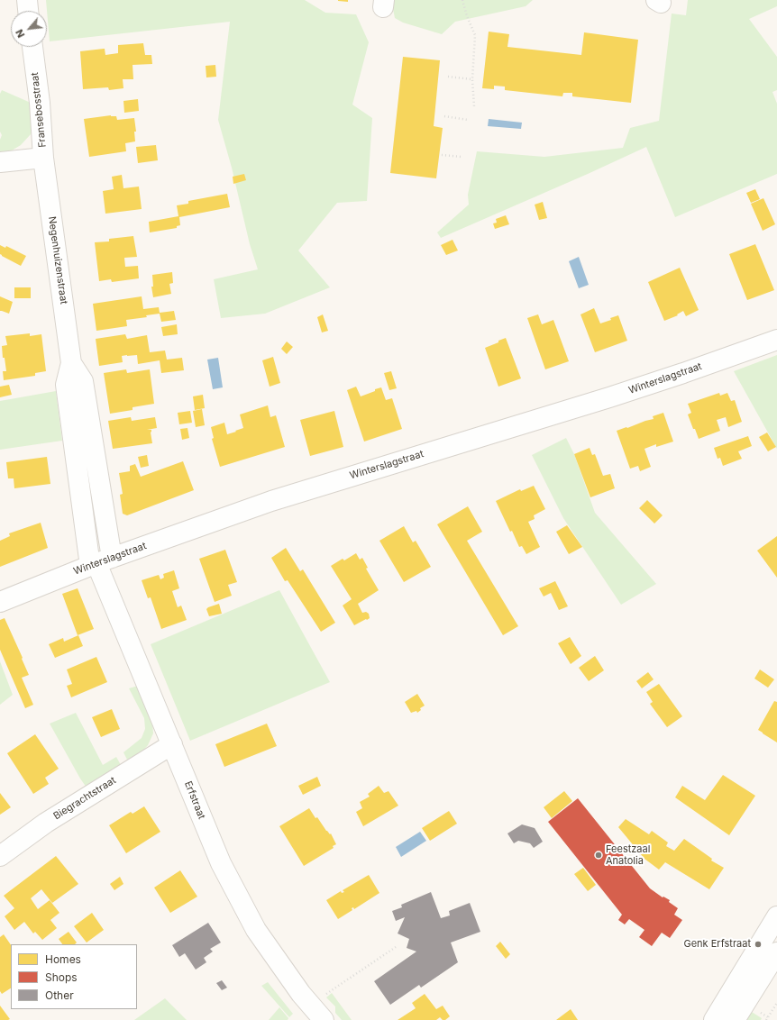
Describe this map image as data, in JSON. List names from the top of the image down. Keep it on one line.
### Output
{"streets":{"street":["Fransebosstraat","Negenhuizenstraat","Winterslagstraat","Biegrachtstraat","Erfstraat"]},"crossings":[["Fransebosstraat","Negenhuizenstraat"],["Negenhuizenstraat","Winterslagstraat"],["Negenhuizenstraat","Erfstraat"],["Winterslagstraat","Erfstraat"],["Biegrachtstraat","Erfstraat"]],"places":["Feestzaal Anatolia","Genk Erfstraat"],"legend":["Homes","Shops","Other"],"north":"bottom left"}
